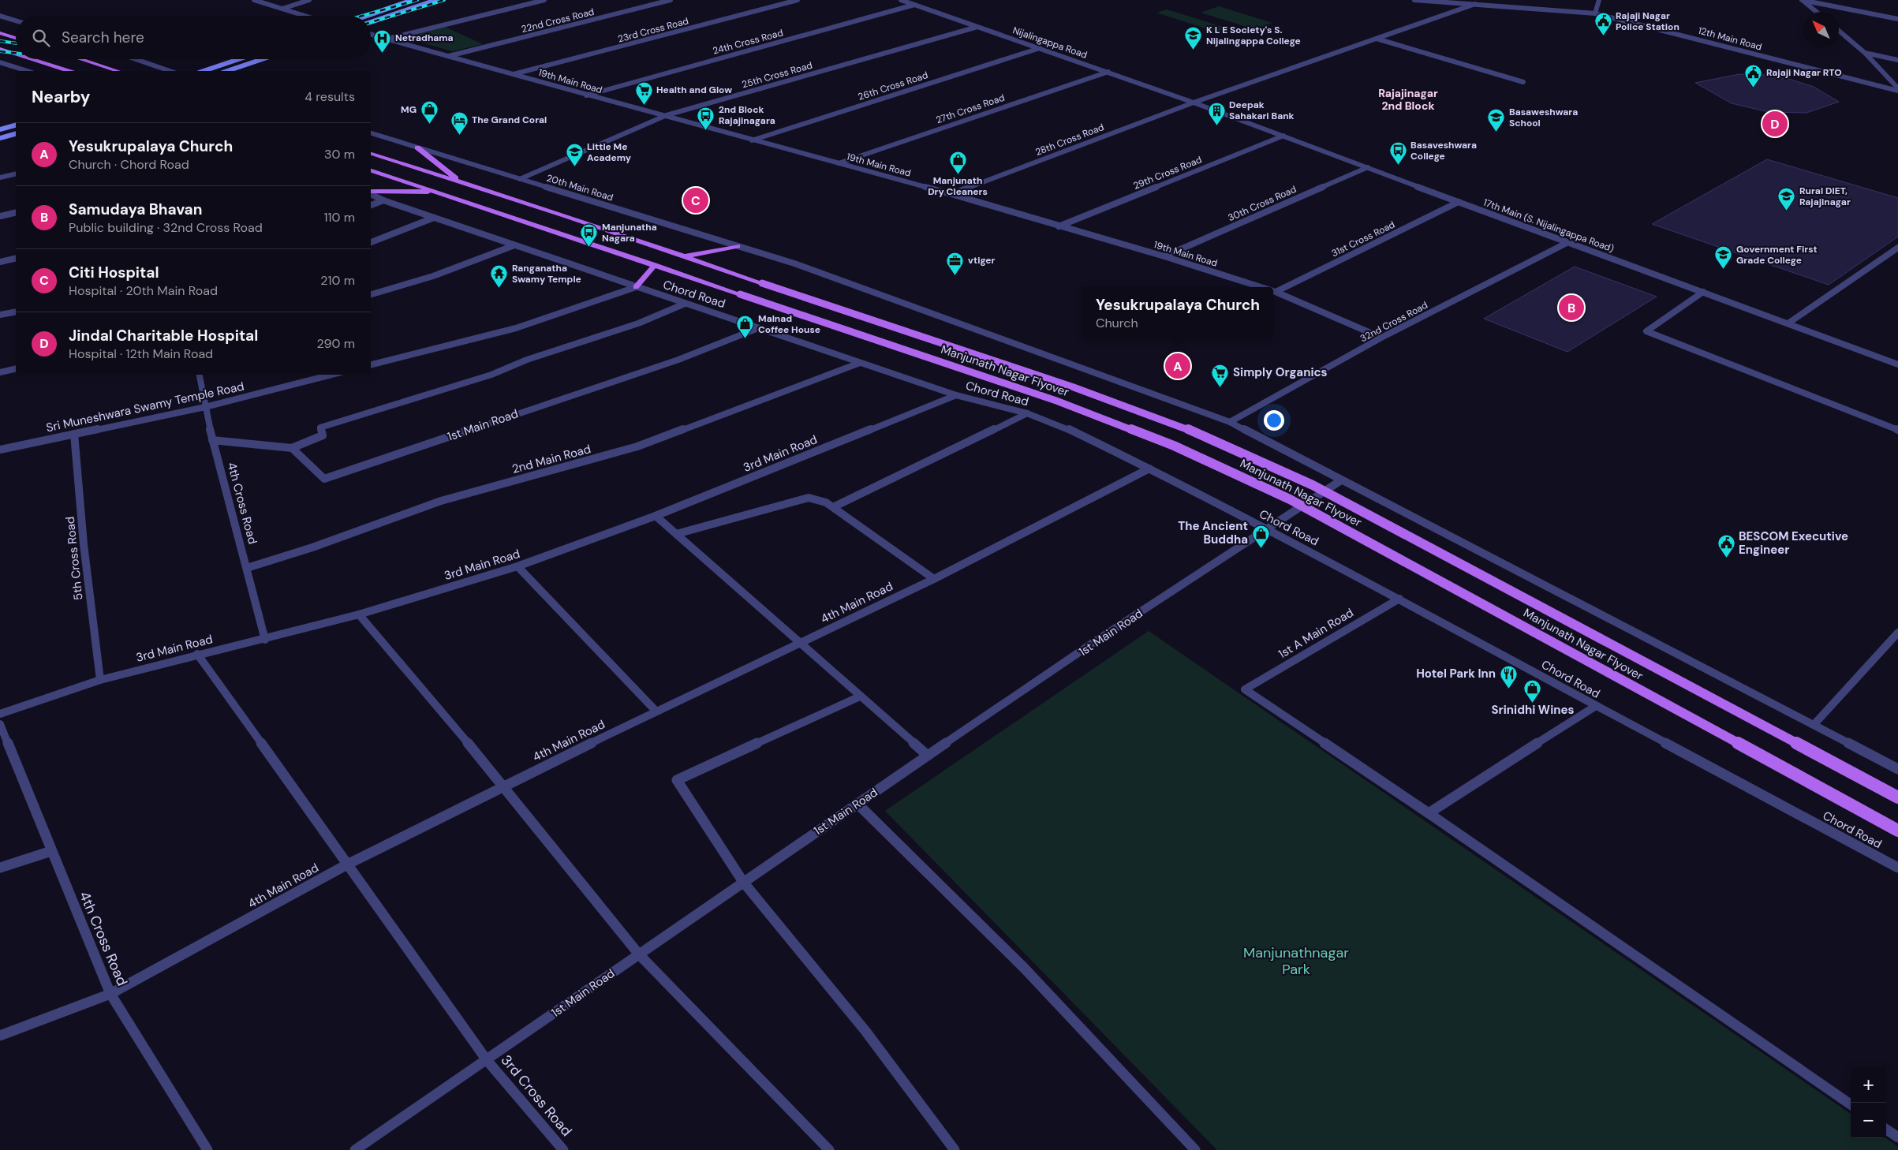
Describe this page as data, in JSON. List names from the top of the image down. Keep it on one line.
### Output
{"streets":{"main road":["Chord Road","Manjunath Nagar Flyover"],"street":["22nd Cross Road","23rd Cross Road","12th Main Road","24th Cross Road","Nijalingappa Road","25th Cross Road","19th Main Road","26th Cross Road","27th Cross Road","28th Cross Road","29th Cross Road","20th Main Road","30th Cross Road","17th Main (S. Nijalingappa Road)","31st Cross Road","32nd Cross Road","Sri Muneshwara Swamy Temple Road","1st Main Road","3rd Main Road","2nd Main Road","4th Cross Road","5th Cross Road","4th Main Road","1st A Main Road","3rd Cross Road"]},"crossings":[["22nd Cross Road","19th Main Road"],["23rd Cross Road","19th Main Road"],["12th Main Road","28th Cross Road"],["24th Cross Road","Nijalingappa Road"],["24th Cross Road","19th Main Road"],["Nijalingappa Road","25th Cross Road"],["Nijalingappa Road","26th Cross Road"],["Nijalingappa Road","27th Cross Road"],["Nijalingappa Road","28th Cross Road"],["Nijalingappa Road","17th Main (S. Nijalingappa Road)"],["25th Cross Road","19th Main Road"],["25th Cross Road","20th Main Road"],["19th Main Road","26th Cross Road"],["19th Main Road","27th Cross Road"],["19th Main Road","28th Cross Road"],["19th Main Road","29th Cross Road"],["19th Main Road","30th Cross Road"],["19th Main Road","31st Cross Road"],["19th Main Road","32nd Cross Road"],["28th Cross Road","17th Main (S. Nijalingappa Road)"],["29th Cross Road","17th Main (S. Nijalingappa Road)"],["30th Cross Road","17th Main (S. Nijalingappa Road)"],["17th Main (S. Nijalingappa Road)","31st Cross Road"],["17th Main (S. Nijalingappa Road)","32nd Cross Road"],["Chord Road","Manjunath Nagar Flyover"],["Chord Road","1st Main Road"],["Chord Road","3rd Main Road"],["Chord Road","2nd Main Road"],["Chord Road","4th Main Road"],["Chord Road","1st A Main Road"],["Sri Muneshwara Swamy Temple Road","4th Cross Road"],["Sri Muneshwara Swamy Temple Road","5th Cross Road"],["1st Main Road","3rd Cross Road"],["3rd Main Road","4th Cross Road"],["3rd Main Road","5th Cross Road"],["3rd Main Road","3rd Cross Road"],["2nd Main Road","4th Cross Road"],["4th Cross Road","4th Main Road"],["4th Main Road","3rd Cross Road"]],"districts":["Rajajinagar 2nd Block"],"parks":["Manjunathnagar Park"],"places":{"public building":["Rajaji Nagar Police Station","Rajaji Nagar RTO","BESCOM Executive Engineer"],"school or university":["K L E Society's S. Nijalingappa College","Basaweshwara School","Little Me Academy","Rural DIET, Rajajinagar","Government First Grade College"],"hospital":["Netradhama"],"supermarket":["Health and Glow","Simply Organics"],"shop":["MG","Manjunath Dry Cleaners","Malnad Coffee House","The Ancient Buddha","Srinidhi Wines"],"building":["Deepak Sahakari Bank"],"bus stop":["2nd Block Rajajinagara","Basaveshwara College","Manjunatha Nagara"],"hotel":["The Grand Coral"],"office":["vtiger"],"temple":["Ranganatha Swamy Temple"],"restaurant":["Hotel Park Inn"]},"north":"top left","page":{"search":"Search here","heading":["Nearby","4 results"],"pins":["D","C","B","A"],"list":[{"mark":"A","name":"Yesukrupalaya Church","note":"Church · Chord Road","value":"30 m"},{"mark":"B","name":"Samudaya Bhavan","note":"Public building · 32nd Cross Road","value":"110 m"},{"mark":"C","name":"Citi Hospital","note":"Hospital · 20th Main Road","value":"210 m"},{"mark":"D","name":"Jindal Charitable Hospital","note":"Hospital · 12th Main Road","value":"290 m"}],"popup":["Yesukrupalaya Church","Church"],"map_buttons":["+","−"]}}
